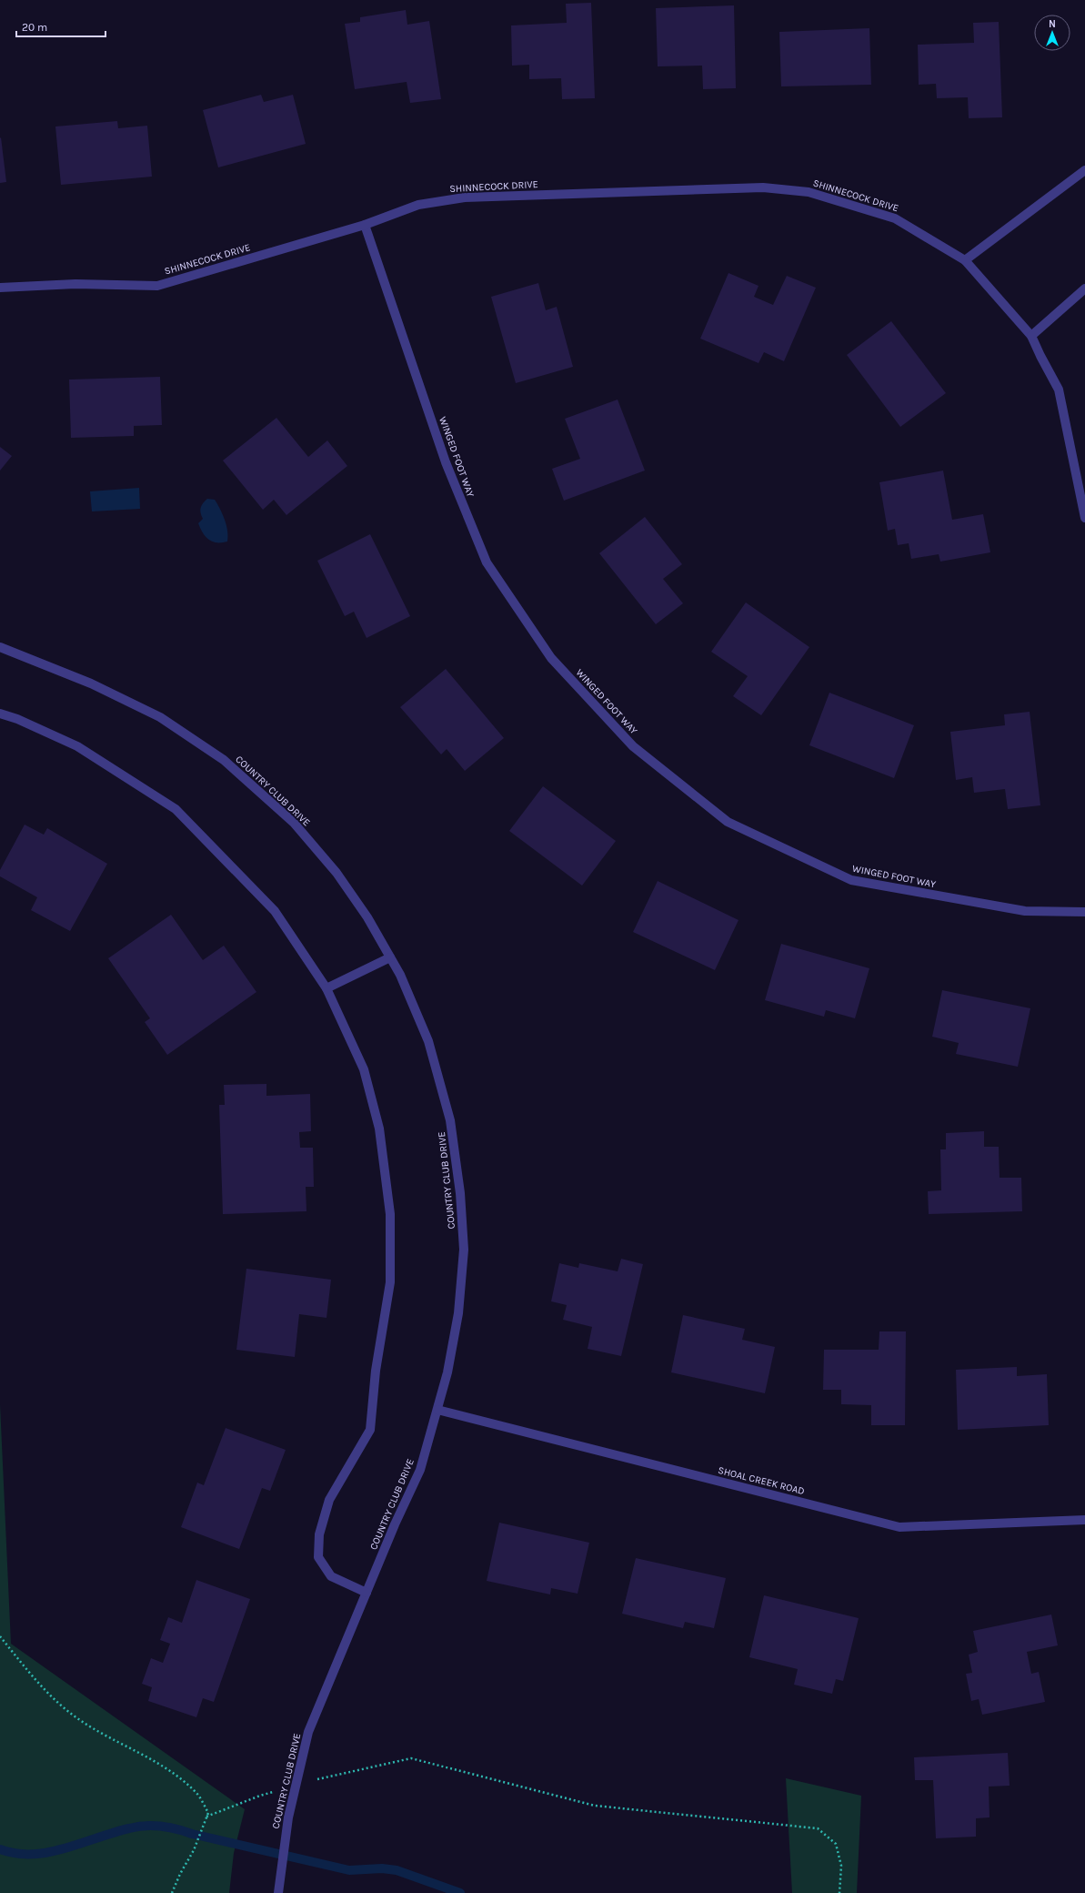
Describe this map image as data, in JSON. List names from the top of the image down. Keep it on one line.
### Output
{"streets":{"street":["SHINNECOCK DRIVE","WINGED FOOT WAY","COUNTRY CLUB DRIVE","SHOAL CREEK ROAD"]},"crossings":[["SHINNECOCK DRIVE","WINGED FOOT WAY"],["COUNTRY CLUB DRIVE","SHOAL CREEK ROAD"]],"scale_bar":"20 m","north":"top"}
